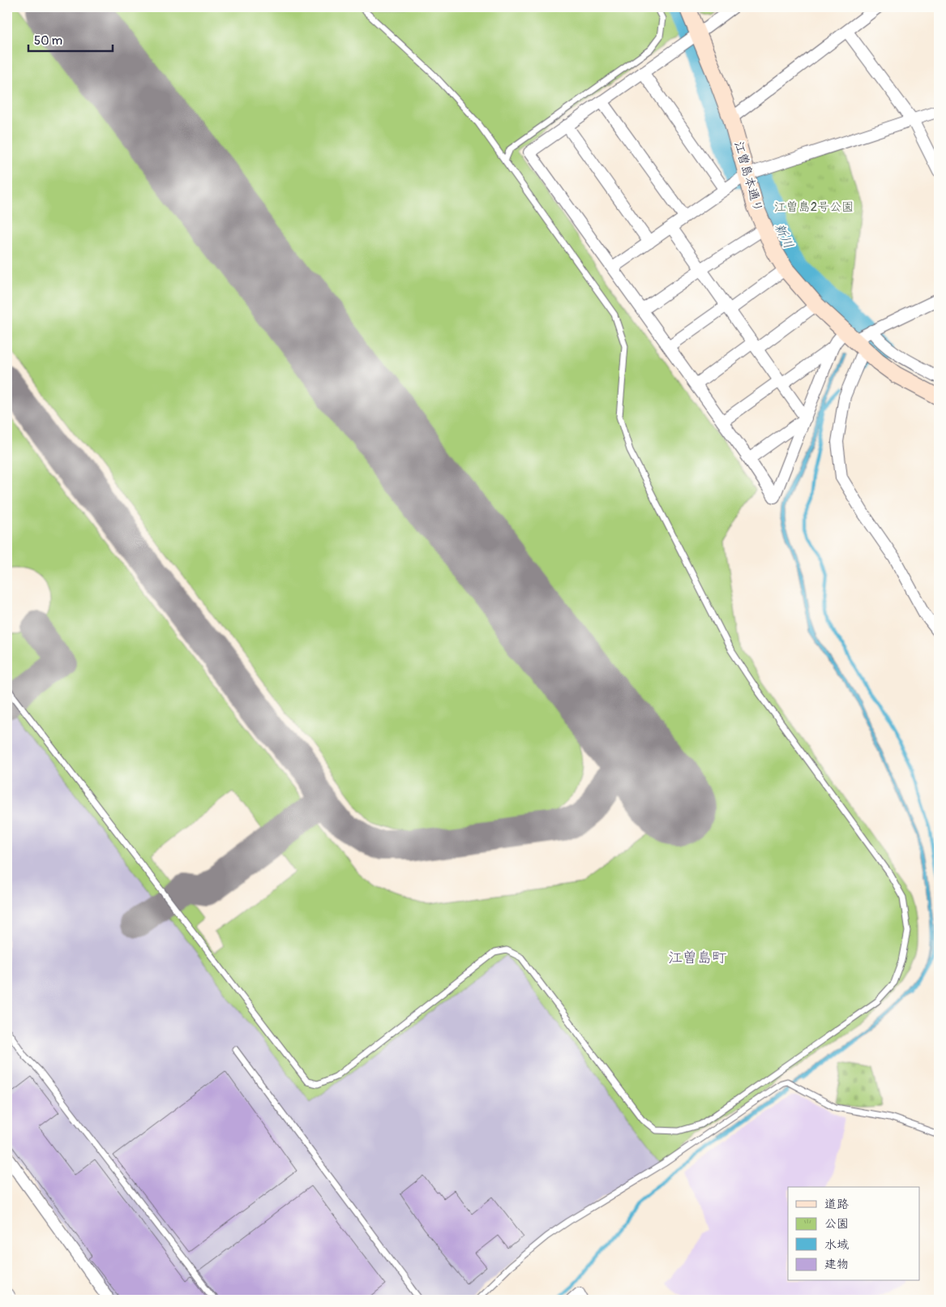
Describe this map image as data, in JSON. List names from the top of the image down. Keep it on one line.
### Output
{"streets":{"street":["江曽島本通り"]},"districts":["江曽島町"],"water":["新川"],"parks":["江曽島2号公園"],"legend":["道路","公園","水域","建物"],"scale_bar":"50 m"}
